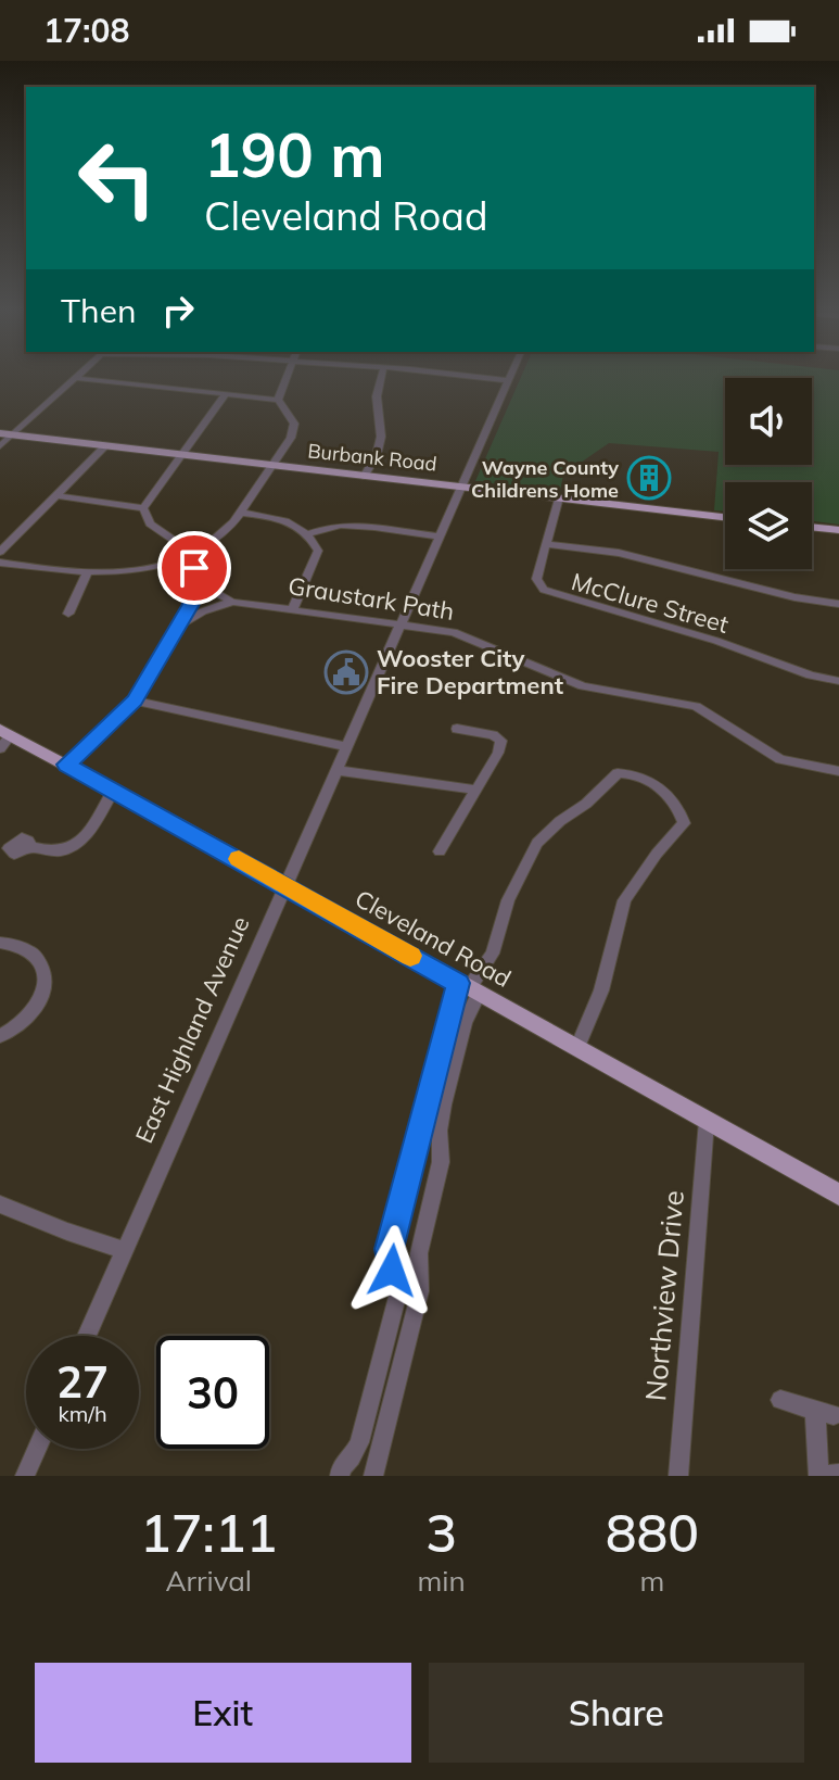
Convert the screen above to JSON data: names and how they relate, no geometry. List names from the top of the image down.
{
  "streets": {
    "main road": ["Burbank Road", "Cleveland Road"],
    "street": [
      "Graustark Path",
      "McClure Street",
      "East Highland Avenue",
      "Northview Drive"
    ]
  },
  "crossings": [
    ["Burbank Road", "McClure Street"],
    ["Burbank Road", "East Highland Avenue"],
    ["Graustark Path", "East Highland Avenue"],
    ["Cleveland Road", "East Highland Avenue"],
    ["Cleveland Road", "Northview Drive"]
  ],
  "places": {
    "building": ["Wayne County Childrens Home"],
    "public building": ["Wooster City Fire Department"]
  },
  "page": {
    "status": "17:08",
    "turn": ["190 m", "Cleveland Road"],
    "then": "Then",
    "speed": "27 km/h",
    "limit": "30",
    "eta": [
      "17:11",
      "Arrival",
      "3",
      "min",
      "880",
      "m"
    ],
    "buttons": ["Exit", "Share"]
  }
}
